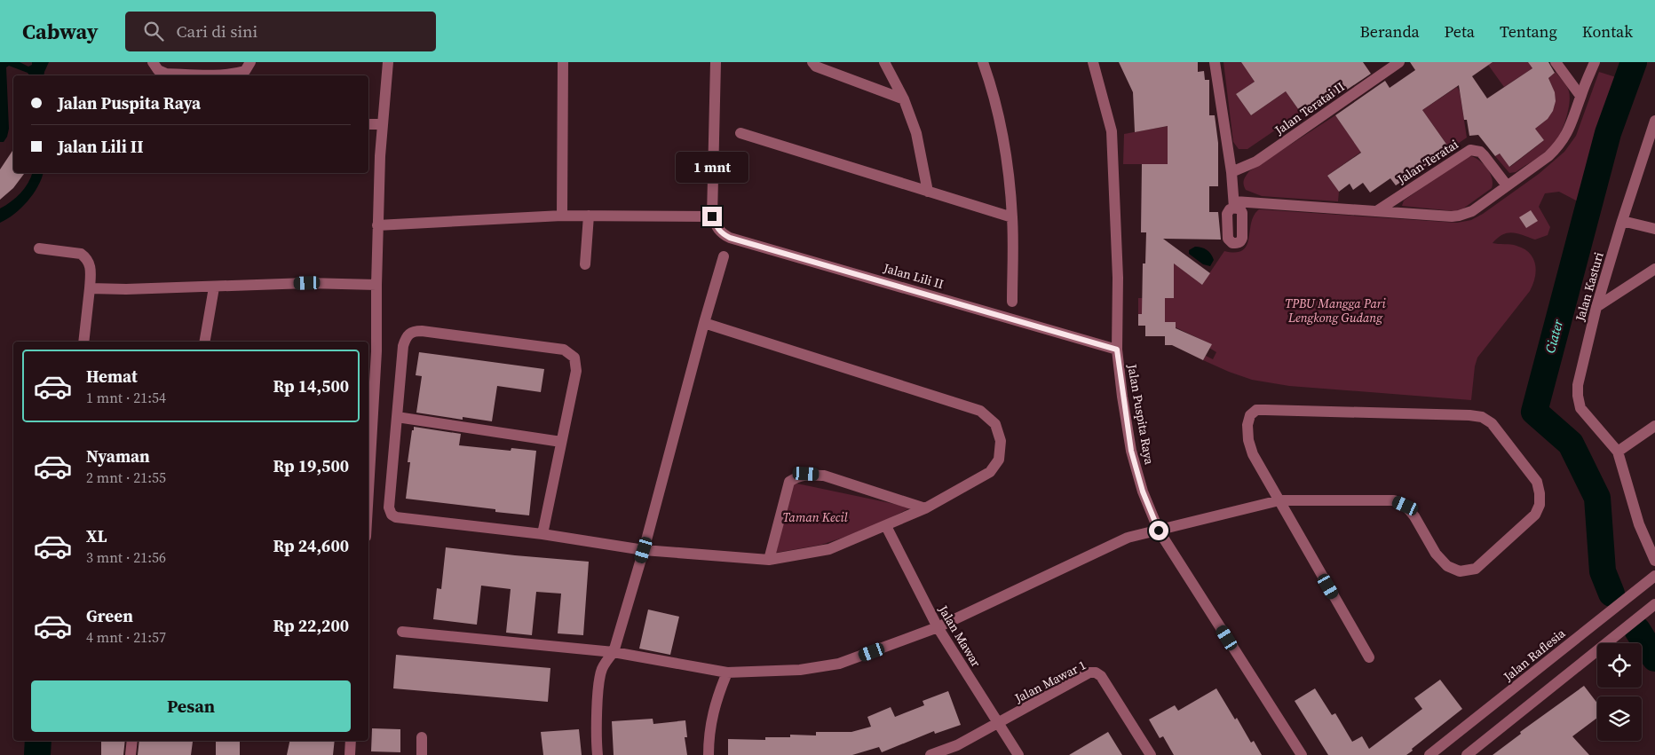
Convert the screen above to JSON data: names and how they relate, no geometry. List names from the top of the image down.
{
  "streets": {
    "street": [
      "Jalan Teratai II",
      "Jalan Teratai",
      "Jalan Lili II",
      "Jalan Kasturi",
      "Jalan Puspita Raya",
      "Jalan Mawar",
      "Jalan Raflesia",
      "Jalan Mawar 1"
    ]
  },
  "crossings": [
    ["Jalan Lili II", "Jalan Puspita Raya"],
    ["Jalan Mawar", "Jalan Mawar 1"]
  ],
  "water": ["Ciater"],
  "parks": ["TPBU Mangga Pari Lengkong Gudang", "Taman Kecil"],
  "page": {
    "header": "Cabway",
    "search": "Cari di sini",
    "nav": [
      "Beranda",
      "Peta",
      "Tentang",
      "Kontak"
    ],
    "banner": ["Jalan Puspita Raya", "Jalan Lili II"],
    "bubble": "1 mnt",
    "list": [
      {
        "name": "Hemat",
        "note": "1 mnt · 21:54",
        "value": "Rp 14,500"
      },
      {
        "name": "Nyaman",
        "note": "2 mnt · 21:55",
        "value": "Rp 19,500"
      },
      {
        "name": "XL",
        "note": "3 mnt · 21:56",
        "value": "Rp 24,600"
      },
      {
        "name": "Green",
        "note": "4 mnt · 21:57",
        "value": "Rp 22,200"
      }
    ],
    "buttons": "Pesan"
  }
}
